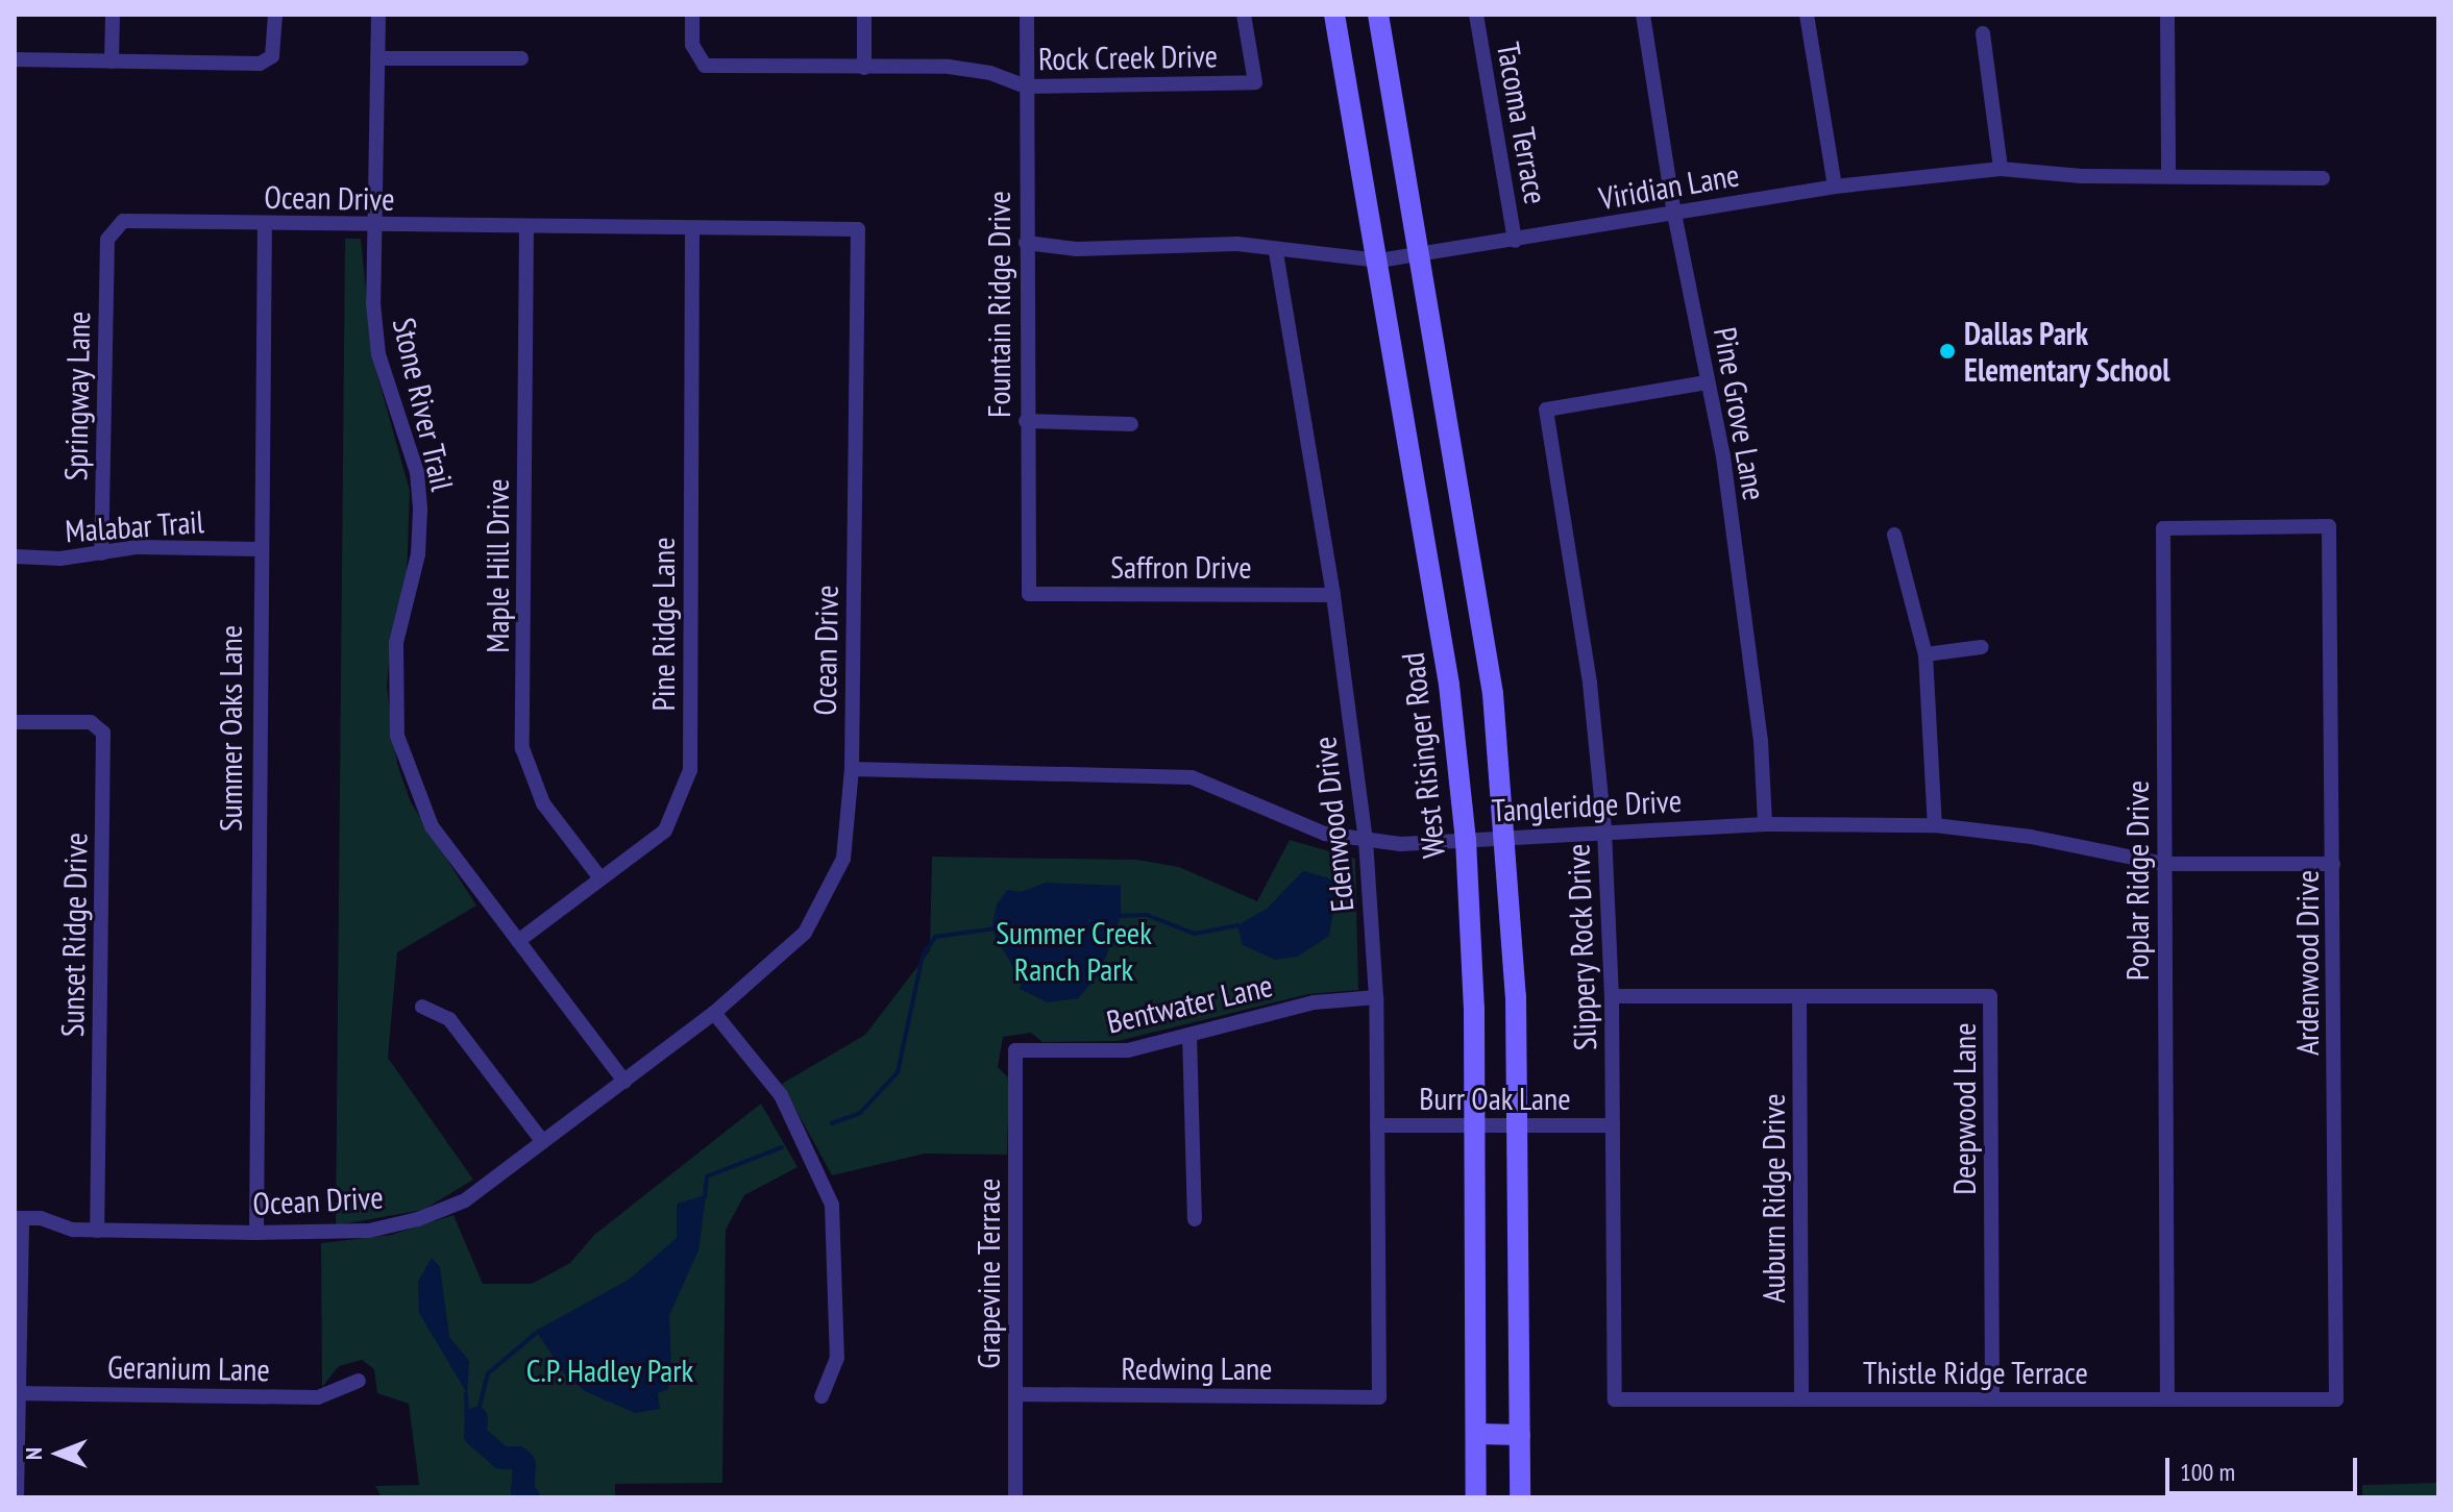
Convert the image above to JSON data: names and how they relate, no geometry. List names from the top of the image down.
{
  "streets": {
    "main road": ["West Risinger Road"],
    "street": [
      "Rock Creek Drive",
      "Tacoma Terrace",
      "Viridian Lane",
      "Ocean Drive",
      "Fountain Ridge Drive",
      "Springway Lane",
      "Stone River Trail",
      "Pine Grove Lane",
      "Malabar Trail",
      "Maple Hill Drive",
      "Saffron Drive",
      "Pine Ridge Lane",
      "Summer Oaks Lane",
      "Tangleridge Drive",
      "Edenwood Drive",
      "Poplar Ridge Drive",
      "Sunset Ridge Drive",
      "Slippery Rock Drive",
      "Ardenwood Drive",
      "Bentwater Lane",
      "Burr Oak Lane",
      "Deepwood Lane",
      "Auburn Ridge Drive",
      "Grapevine Terrace",
      "Geranium Lane",
      "Redwing Lane",
      "Thistle Ridge Terrace"
    ]
  },
  "crossings": [
    ["Rock Creek Drive", "Fountain Ridge Drive"],
    ["Tacoma Terrace", "Viridian Lane"],
    ["Viridian Lane", "Fountain Ridge Drive"],
    ["Viridian Lane", "Pine Grove Lane"],
    ["Viridian Lane", "West Risinger Road"],
    ["Viridian Lane", "Edenwood Drive"],
    ["Ocean Drive", "Springway Lane"],
    ["Ocean Drive", "Stone River Trail"],
    ["Ocean Drive", "Maple Hill Drive"],
    ["Ocean Drive", "Pine Ridge Lane"],
    ["Ocean Drive", "Summer Oaks Lane"],
    ["Ocean Drive", "Tangleridge Drive"],
    ["Ocean Drive", "Sunset Ridge Drive"],
    ["Fountain Ridge Drive", "Saffron Drive"],
    ["Springway Lane", "Malabar Trail"],
    ["Stone River Trail", "Pine Ridge Lane"],
    ["Pine Grove Lane", "Tangleridge Drive"],
    ["Pine Grove Lane", "Slippery Rock Drive"],
    ["Malabar Trail", "Summer Oaks Lane"],
    ["Maple Hill Drive", "Pine Ridge Lane"],
    ["Saffron Drive", "Edenwood Drive"],
    ["West Risinger Road", "Tangleridge Drive"],
    ["West Risinger Road", "Burr Oak Lane"],
    ["Tangleridge Drive", "Edenwood Drive"],
    ["Tangleridge Drive", "Poplar Ridge Drive"],
    ["Tangleridge Drive", "Slippery Rock Drive"],
    ["Tangleridge Drive", "Ardenwood Drive"],
    ["Edenwood Drive", "Bentwater Lane"],
    ["Edenwood Drive", "Burr Oak Lane"],
    ["Edenwood Drive", "Redwing Lane"],
    ["Poplar Ridge Drive", "Ardenwood Drive"],
    ["Poplar Ridge Drive", "Thistle Ridge Terrace"],
    ["Slippery Rock Drive", "Burr Oak Lane"],
    ["Slippery Rock Drive", "Deepwood Lane"],
    ["Slippery Rock Drive", "Thistle Ridge Terrace"],
    ["Ardenwood Drive", "Thistle Ridge Terrace"],
    ["Bentwater Lane", "Grapevine Terrace"],
    ["Deepwood Lane", "Auburn Ridge Drive"],
    ["Deepwood Lane", "Thistle Ridge Terrace"],
    ["Auburn Ridge Drive", "Thistle Ridge Terrace"],
    ["Grapevine Terrace", "Redwing Lane"]
  ],
  "parks": ["Summer Creek Ranch Park", "C.P. Hadley Park"],
  "places": ["Dallas Park Elementary School"],
  "scale_bar": "100 m",
  "north": "left"
}
